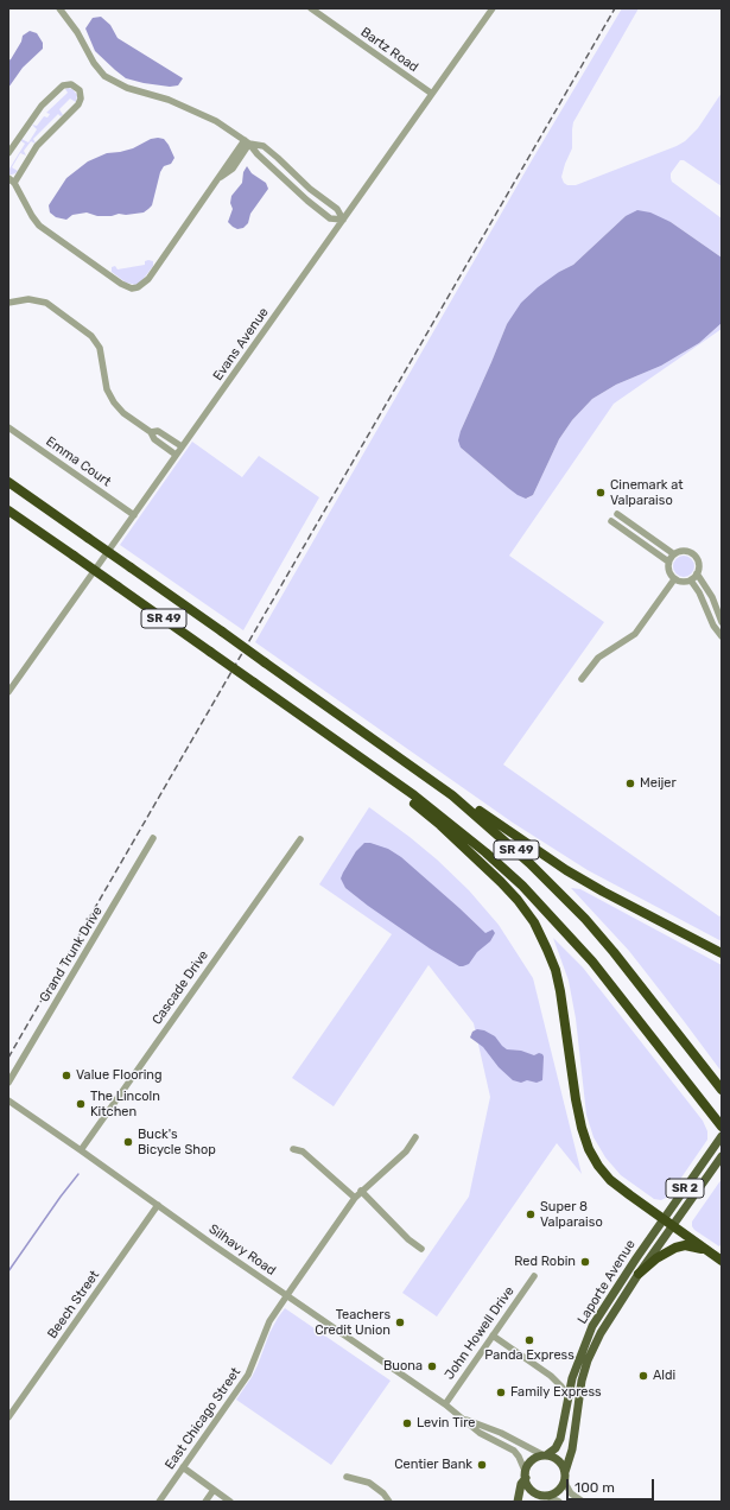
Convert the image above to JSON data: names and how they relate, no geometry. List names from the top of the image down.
{
  "streets": {
    "highway": ["SR 49"],
    "main road": ["SR 2", "Laporte Avenue"],
    "street": [
      "Bartz Road",
      "Evans Avenue",
      "Emma Court",
      "Grand Trunk Drive",
      "Cascade Drive",
      "Silhavy Road",
      "Beech Street",
      "John Howell Drive",
      "East Chicago Street"
    ]
  },
  "crossings": [
    ["Bartz Road", "Evans Avenue"],
    ["Evans Avenue", "Emma Court"],
    ["Cascade Drive", "Silhavy Road"],
    ["Silhavy Road", "Laporte Avenue"],
    ["Silhavy Road", "Beech Street"],
    ["Silhavy Road", "John Howell Drive"],
    ["Silhavy Road", "East Chicago Street"]
  ],
  "places": [
    "Cinemark at Valparaiso",
    "Meijer",
    "Value Flooring",
    "The Lincoln Kitchen",
    "Buck's Bicycle Shop",
    "Super 8 Valparaiso",
    "Red Robin",
    "Teachers Credit Union",
    "Panda Express",
    "Buona",
    "Aldi",
    "Family Express",
    "Levin Tire",
    "Centier Bank"
  ],
  "scale_bar": "100 m"
}
